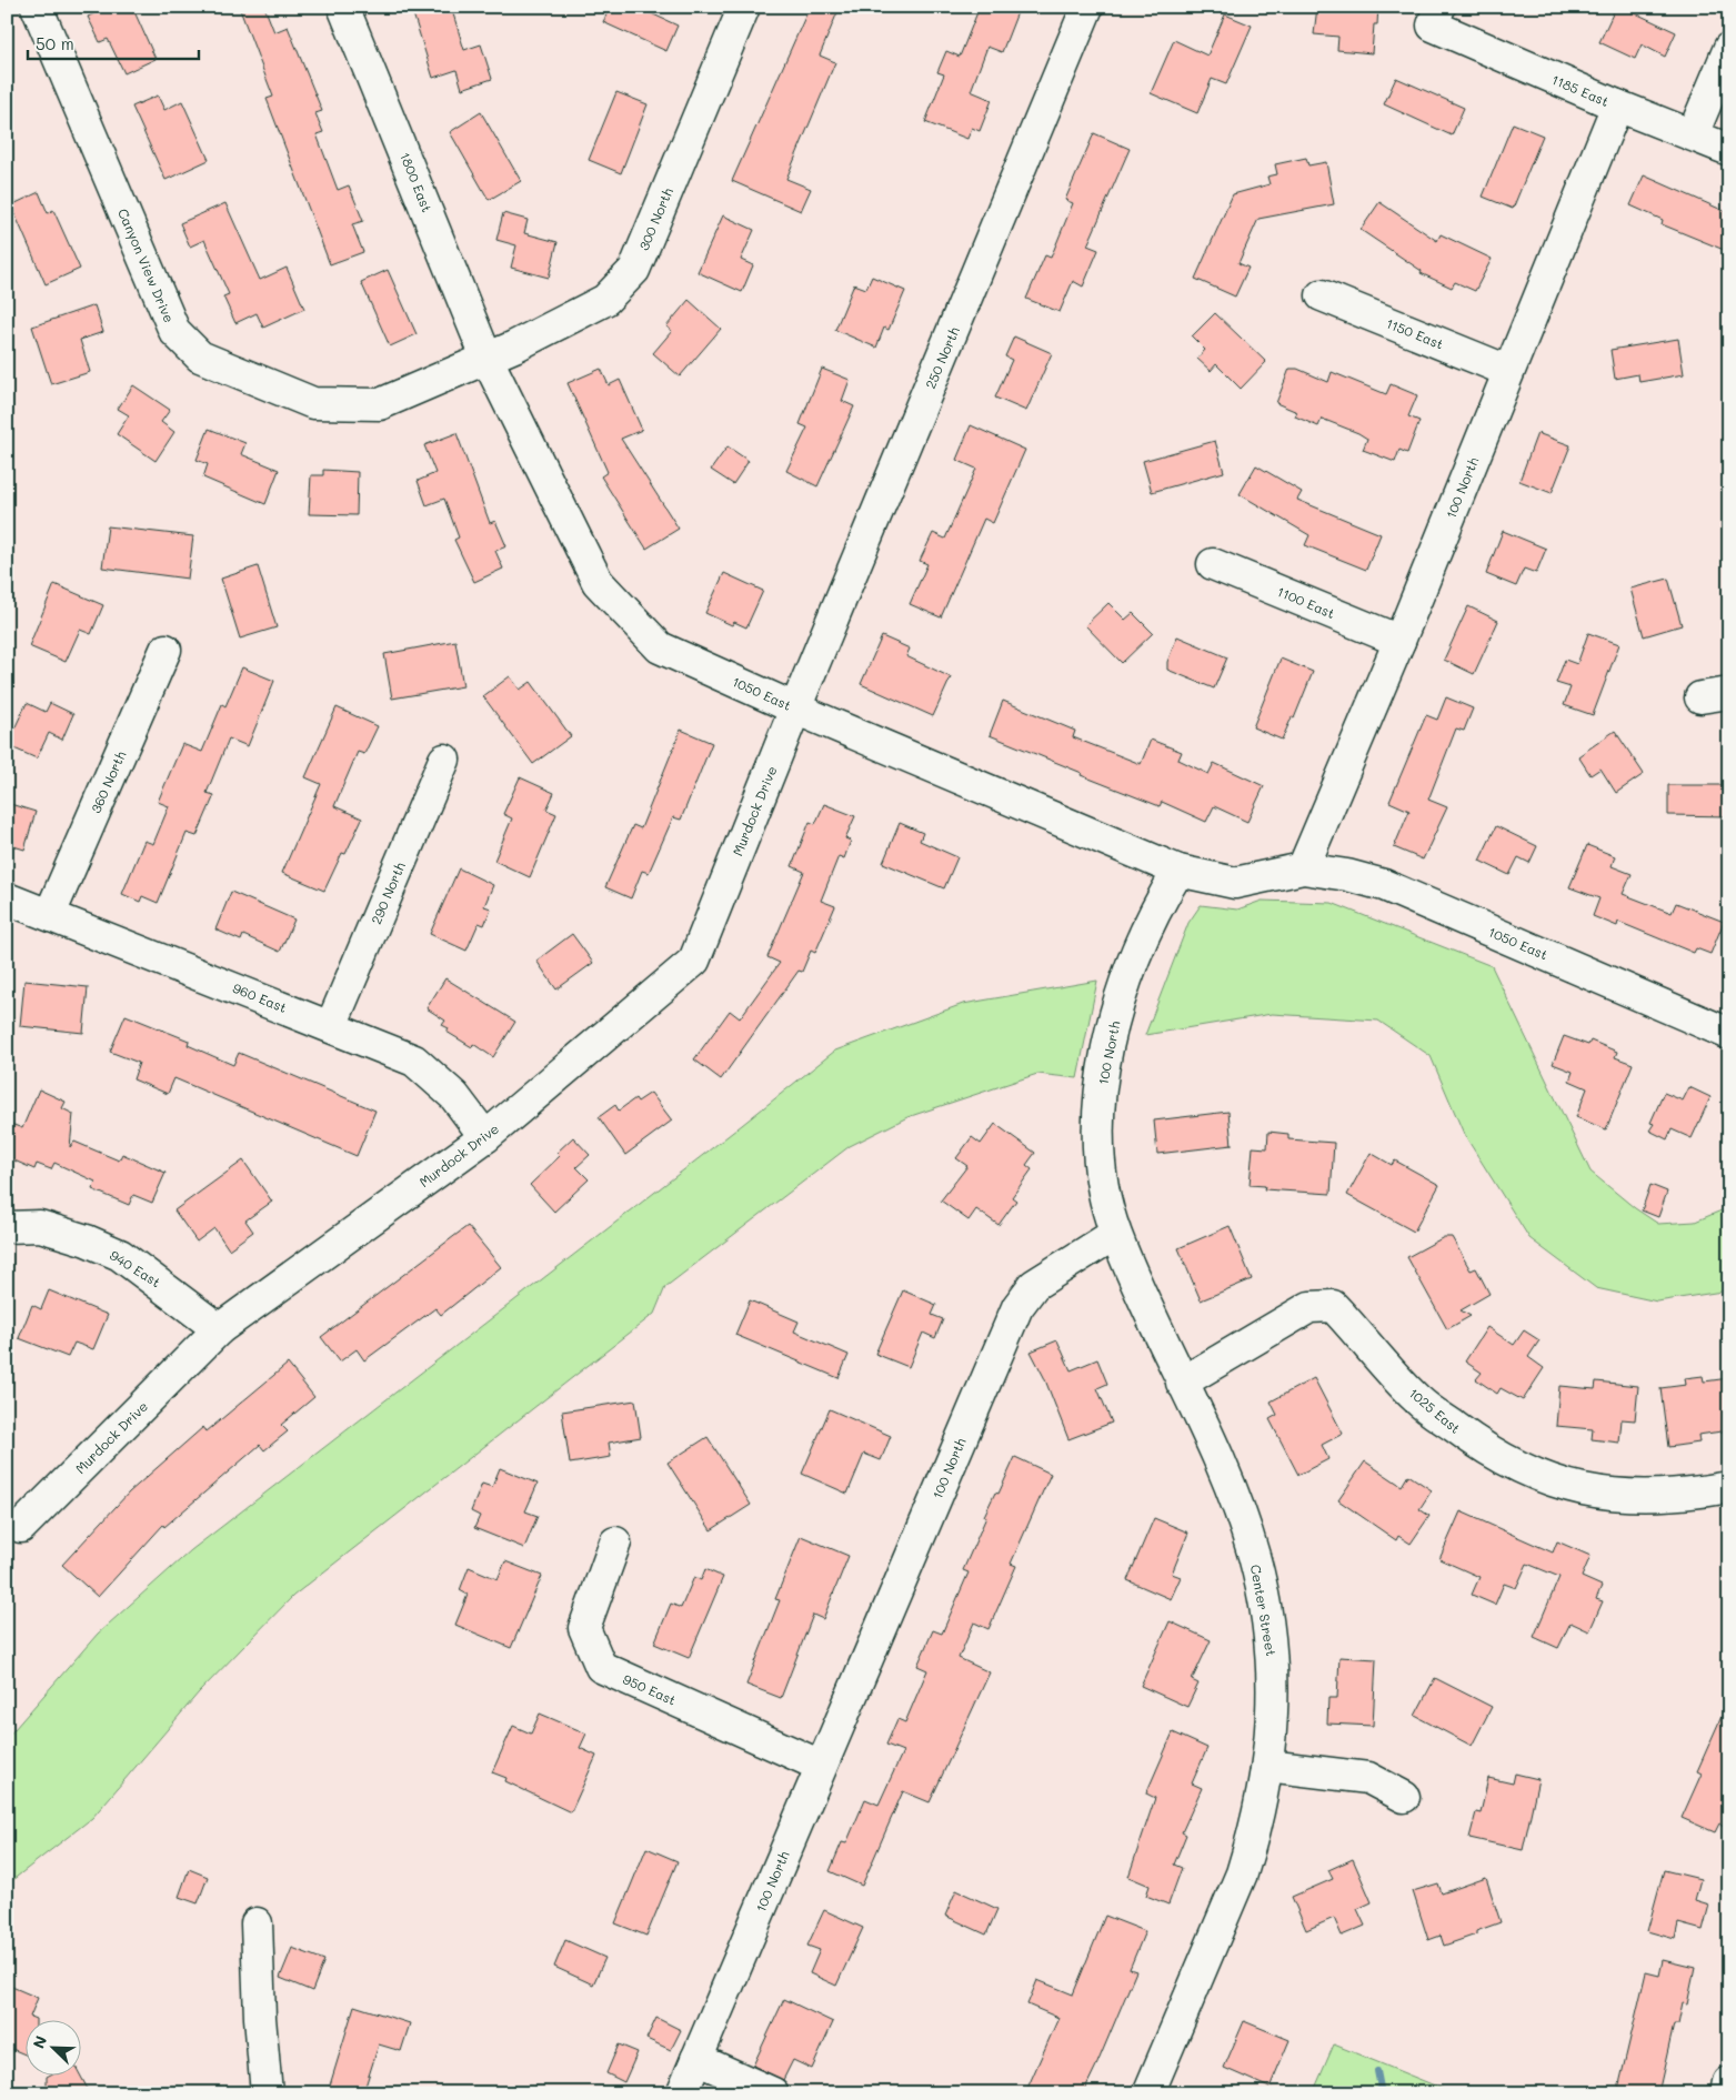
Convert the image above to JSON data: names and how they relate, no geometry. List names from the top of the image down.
{
  "streets": {
    "street": [
      "1185 East",
      "1800 East",
      "300 North",
      "Canyon View Drive",
      "1150 East",
      "250 North",
      "100 North",
      "1100 East",
      "1050 East",
      "360 North",
      "Murdock Drive",
      "290 North",
      "960 East",
      "940 East",
      "1025 East",
      "Center Street",
      "950 East"
    ]
  },
  "crossings": [
    ["1185 East", "100 North"],
    ["1800 East", "300 North"],
    ["1800 East", "Canyon View Drive"],
    ["1800 East", "1050 East"],
    ["300 North", "Canyon View Drive"],
    ["300 North", "1050 East"],
    ["Canyon View Drive", "1050 East"],
    ["1150 East", "100 North"],
    ["250 North", "1050 East"],
    ["250 North", "Murdock Drive"],
    ["100 North", "1100 East"],
    ["100 North", "1050 East"],
    ["100 North", "Center Street"],
    ["100 North", "950 East"],
    ["1050 East", "Murdock Drive"],
    ["360 North", "960 East"],
    ["Murdock Drive", "960 East"],
    ["Murdock Drive", "940 East"],
    ["290 North", "960 East"],
    ["1025 East", "Center Street"]
  ],
  "scale_bar": "50 m",
  "north": "top left"
}
